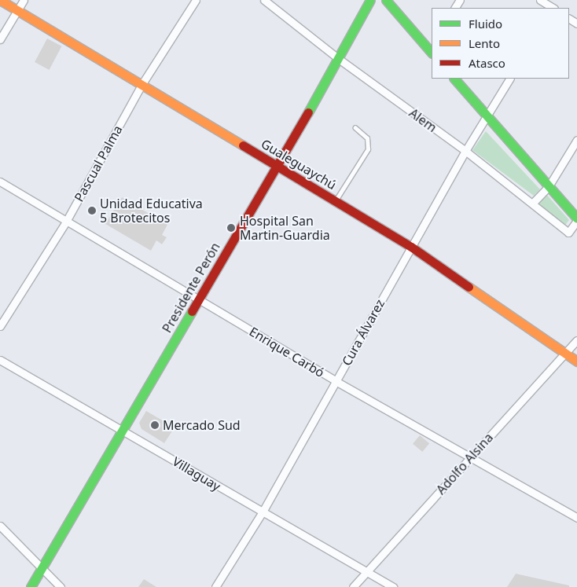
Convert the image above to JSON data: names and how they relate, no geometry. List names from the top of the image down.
{
  "streets": {
    "street": [
      "Alem",
      "Pascual Palma",
      "Gualeguaychú",
      "Presidente Perón",
      "Cura Álvarez",
      "Enrique Carbó",
      "Adolfo Alsina",
      "Villaguay"
    ]
  },
  "crossings": [
    ["Alem", "Presidente Perón"],
    ["Alem", "Cura Álvarez"],
    ["Pascual Palma", "Gualeguaychú"],
    ["Pascual Palma", "Enrique Carbó"],
    ["Gualeguaychú", "Presidente Perón"],
    ["Gualeguaychú", "Cura Álvarez"],
    ["Gualeguaychú", "Adolfo Alsina"],
    ["Presidente Perón", "Enrique Carbó"],
    ["Presidente Perón", "Villaguay"],
    ["Cura Álvarez", "Enrique Carbó"],
    ["Cura Álvarez", "Villaguay"],
    ["Enrique Carbó", "Adolfo Alsina"],
    ["Adolfo Alsina", "Villaguay"]
  ],
  "places": ["Unidad Educativa 5 Brotecitos", "Hospital San Martin-Guardia", "Mercado Sud"],
  "legend": ["Fluido", "Lento", "Atasco"]
}
